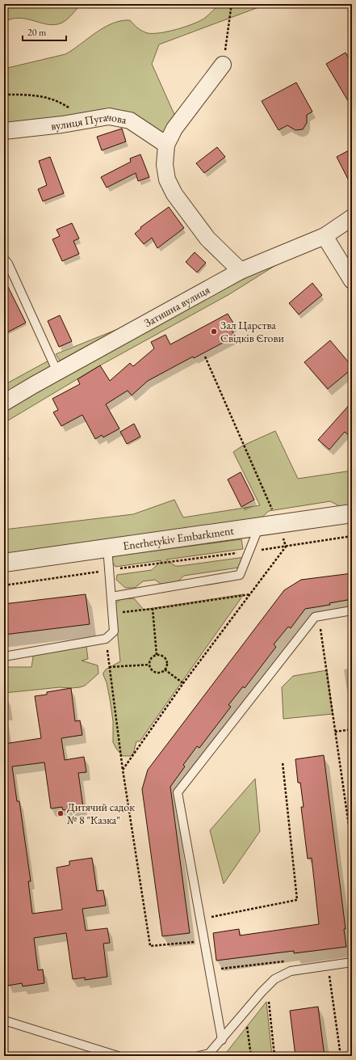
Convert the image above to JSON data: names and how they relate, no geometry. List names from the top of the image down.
{
  "streets": {
    "street": ["вулиця Пугачова", "Затишна вулиця", "Enerhetykiv Embarkment"]
  },
  "places": ["Зал Царства Свідків Єгови", "Дитячий садок № 8 \"Казка\""],
  "scale_bar": "20 m"
}
